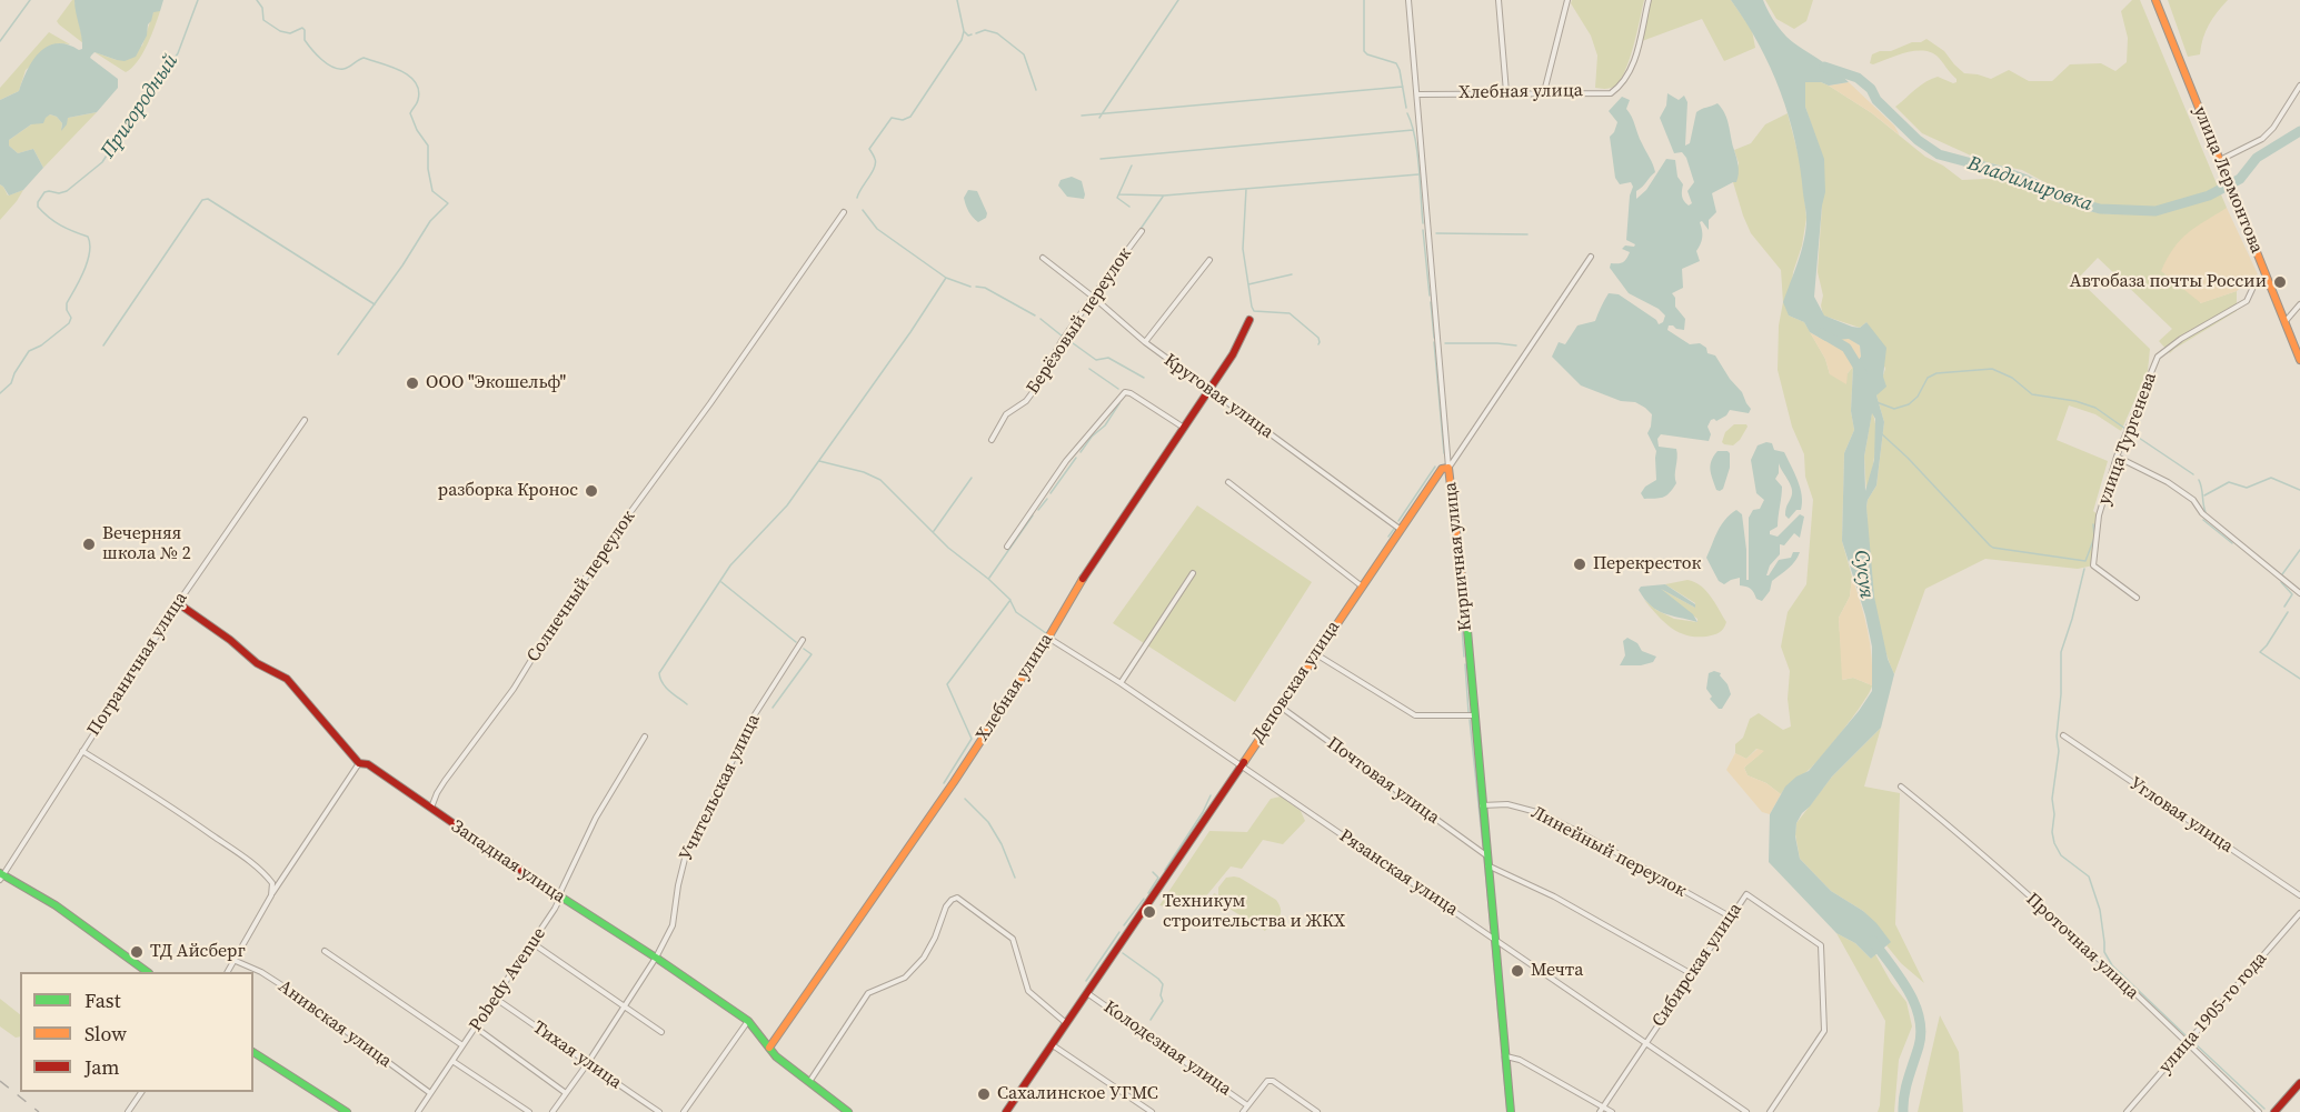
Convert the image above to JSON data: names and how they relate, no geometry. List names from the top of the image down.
{
  "streets": {
    "main road": [
      "Хлебная улица",
      "улица Лермонтова",
      "Кирпичная улица",
      "Деповская улица",
      "Западная улица"
    ],
    "street": [
      "Берёзовый переулок",
      "Круговая улица",
      "улица Тургенева",
      "Солнечный переулок",
      "Пограничная улица",
      "Почтовая улица",
      "Учительская улица",
      "Угловая улица",
      "Линейный переулок",
      "Рязанская улица",
      "Проточная улица",
      "Сибирская улица",
      "Pobedy Avenue",
      "улица 1905-го года",
      "Анивская улица",
      "Колодезная улица",
      "Тихая улица"
    ]
  },
  "crossings": [
    ["Хлебная улица", "Круговая улица"],
    ["Хлебная улица", "Кирпичная улица"],
    ["Хлебная улица", "Западная улица"],
    ["Хлебная улица", "Рязанская улица"],
    ["улица Лермонтова", "улица Тургенева"],
    ["Берёзовый переулок", "Круговая улица"],
    ["Круговая улица", "Деповская улица"],
    ["Кирпичная улица", "Деповская улица"],
    ["Кирпичная улица", "Почтовая улица"],
    ["Кирпичная улица", "Линейный переулок"],
    ["Кирпичная улица", "Рязанская улица"],
    ["Солнечный переулок", "Западная улица"],
    ["Пограничная улица", "Западная улица"],
    ["Деповская улица", "Почтовая улица"],
    ["Деповская улица", "Рязанская улица"],
    ["Деповская улица", "Колодезная улица"],
    ["Учительская улица", "Западная улица"],
    ["Учительская улица", "Тихая улица"],
    ["Линейный переулок", "Сибирская улица"],
    ["Западная улица", "Pobedy Avenue"],
    ["Рязанская улица", "Сибирская улица"],
    ["Проточная улица", "улица 1905-го года"],
    ["Pobedy Avenue", "Анивская улица"],
    ["Pobedy Avenue", "Тихая улица"]
  ],
  "water": ["Пригородный", "Владимировка", "Сусуя"],
  "places": [
    "Автобаза почты России",
    "ООО \"Экошельф\"",
    "разборка Кронос",
    "Вечерняя школа № 2",
    "Перекресток",
    "Техникум строительства и ЖКХ",
    "ТД Айсберг",
    "Мечта",
    "Сахалинское УГМС"
  ],
  "legend": ["Fast", "Slow", "Jam"]
}
